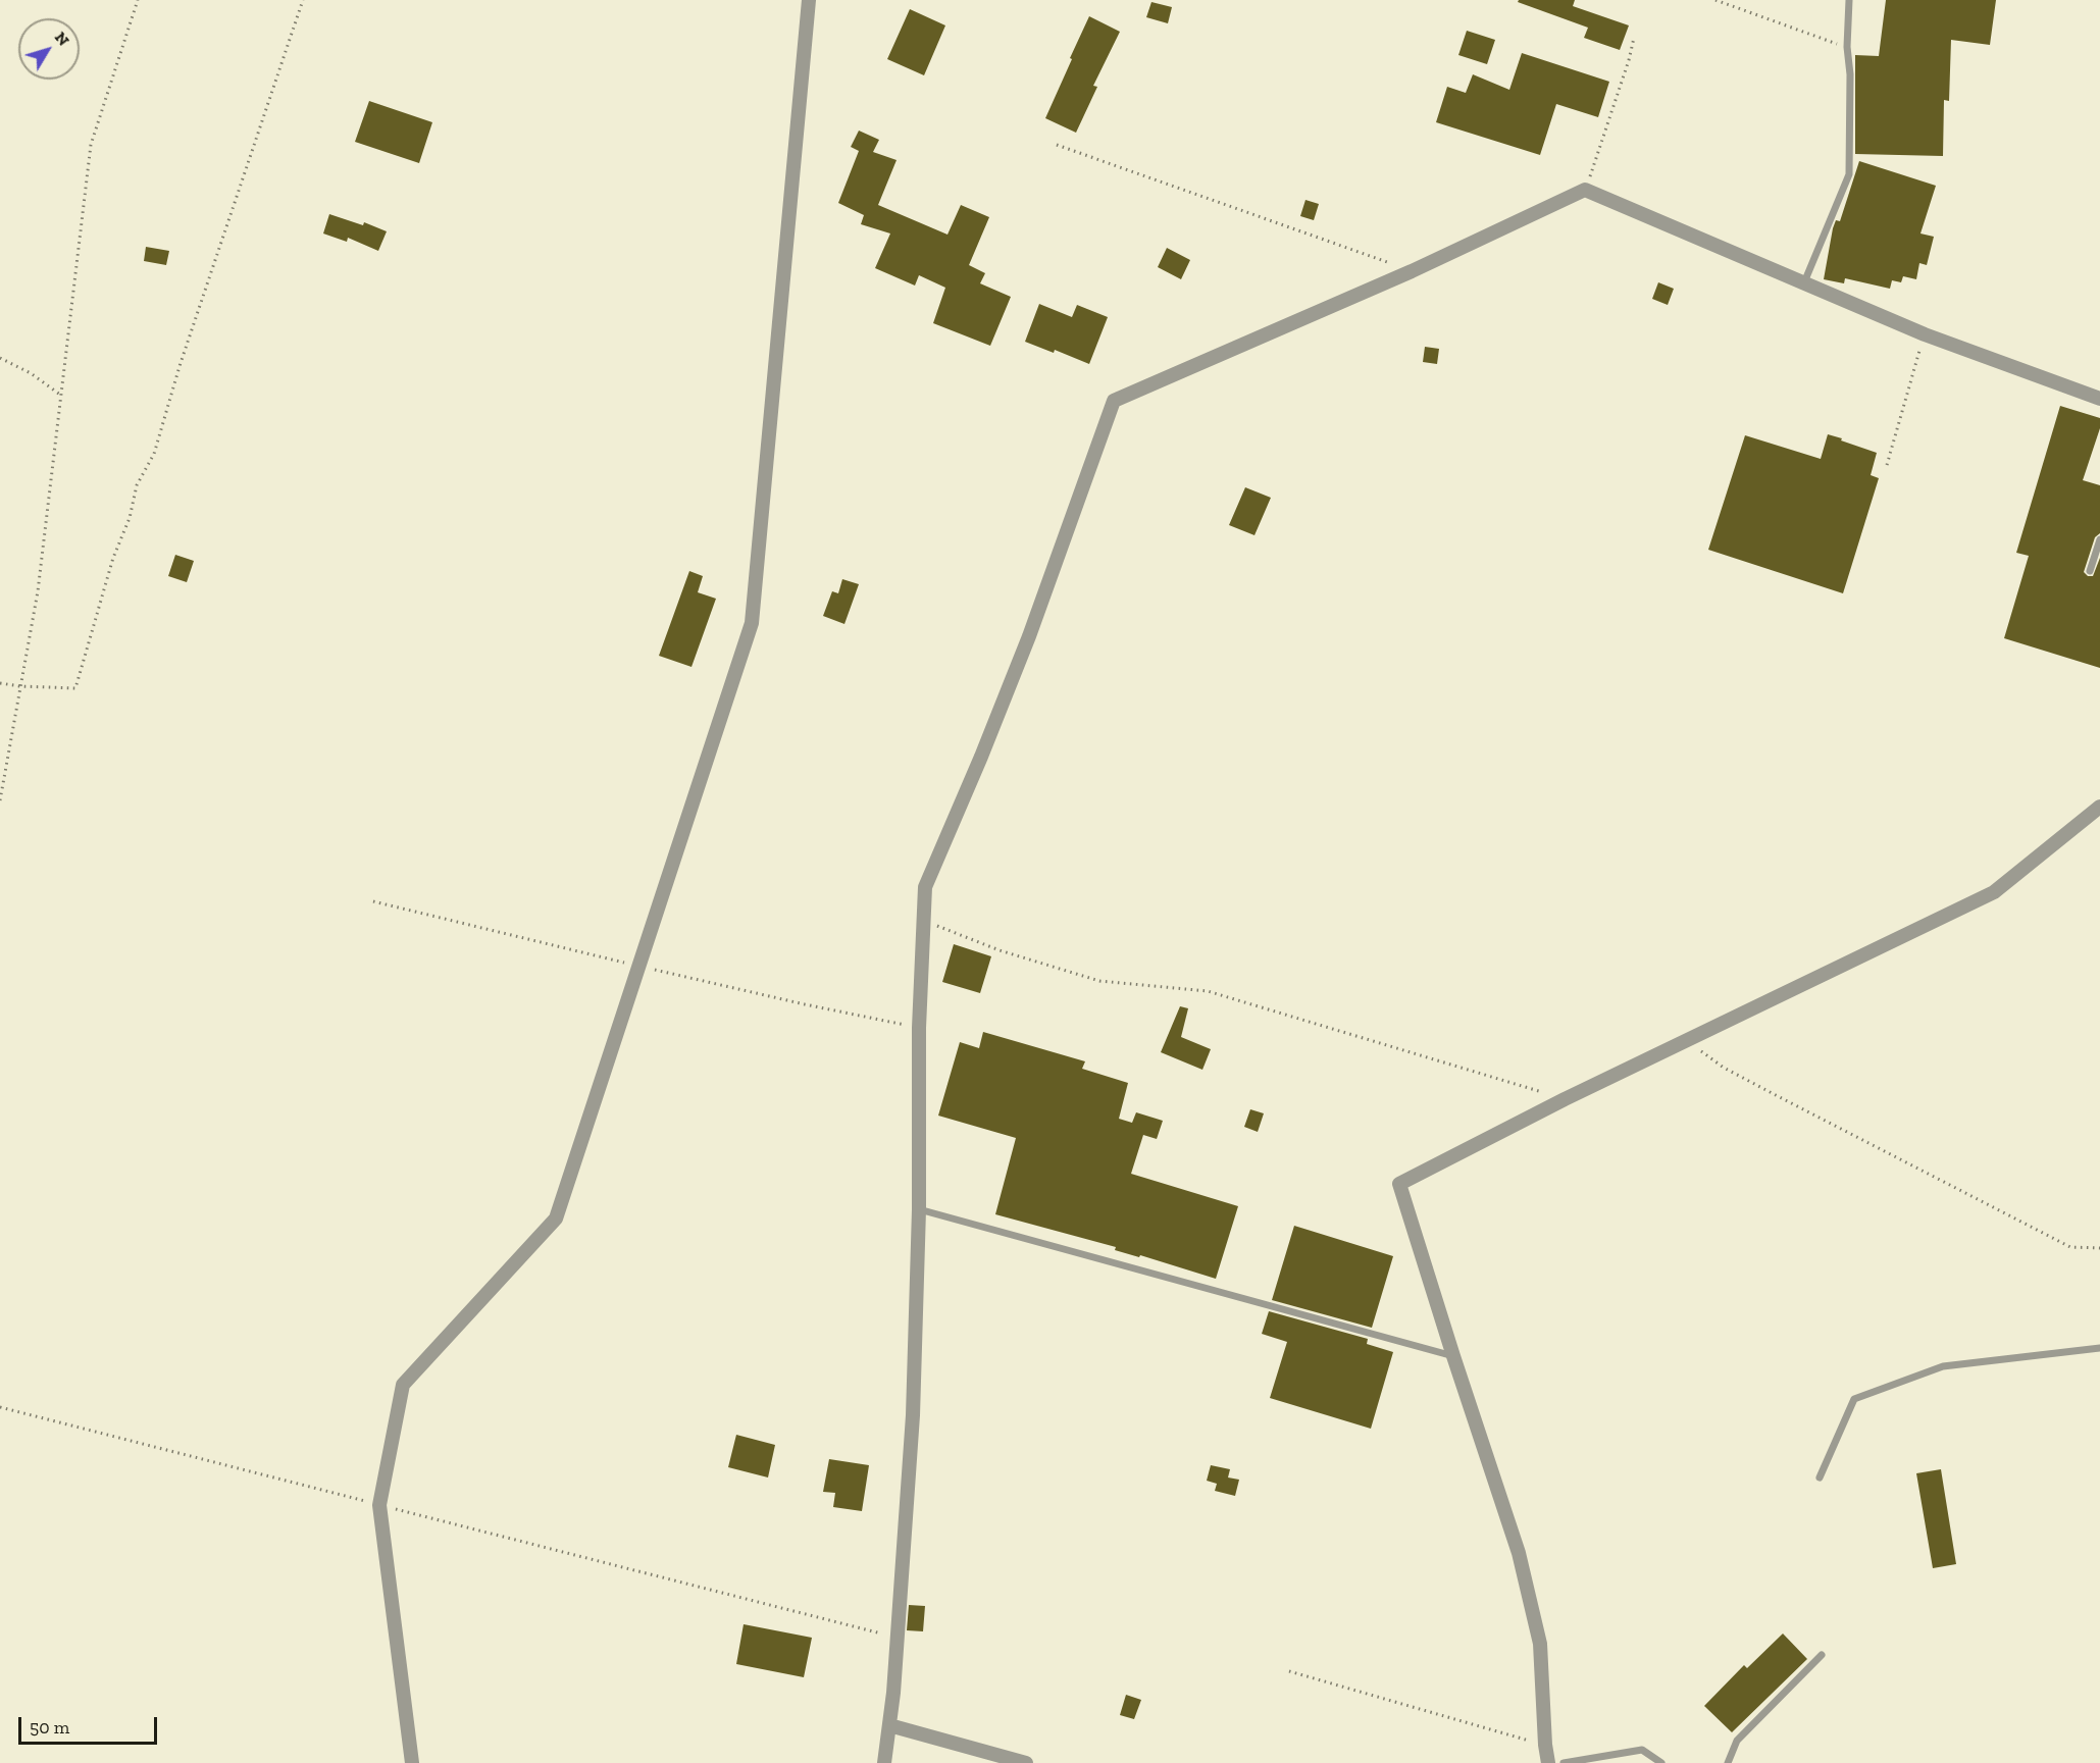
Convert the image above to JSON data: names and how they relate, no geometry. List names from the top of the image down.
{
  "scale_bar": "50 m",
  "north": "top right"
}
